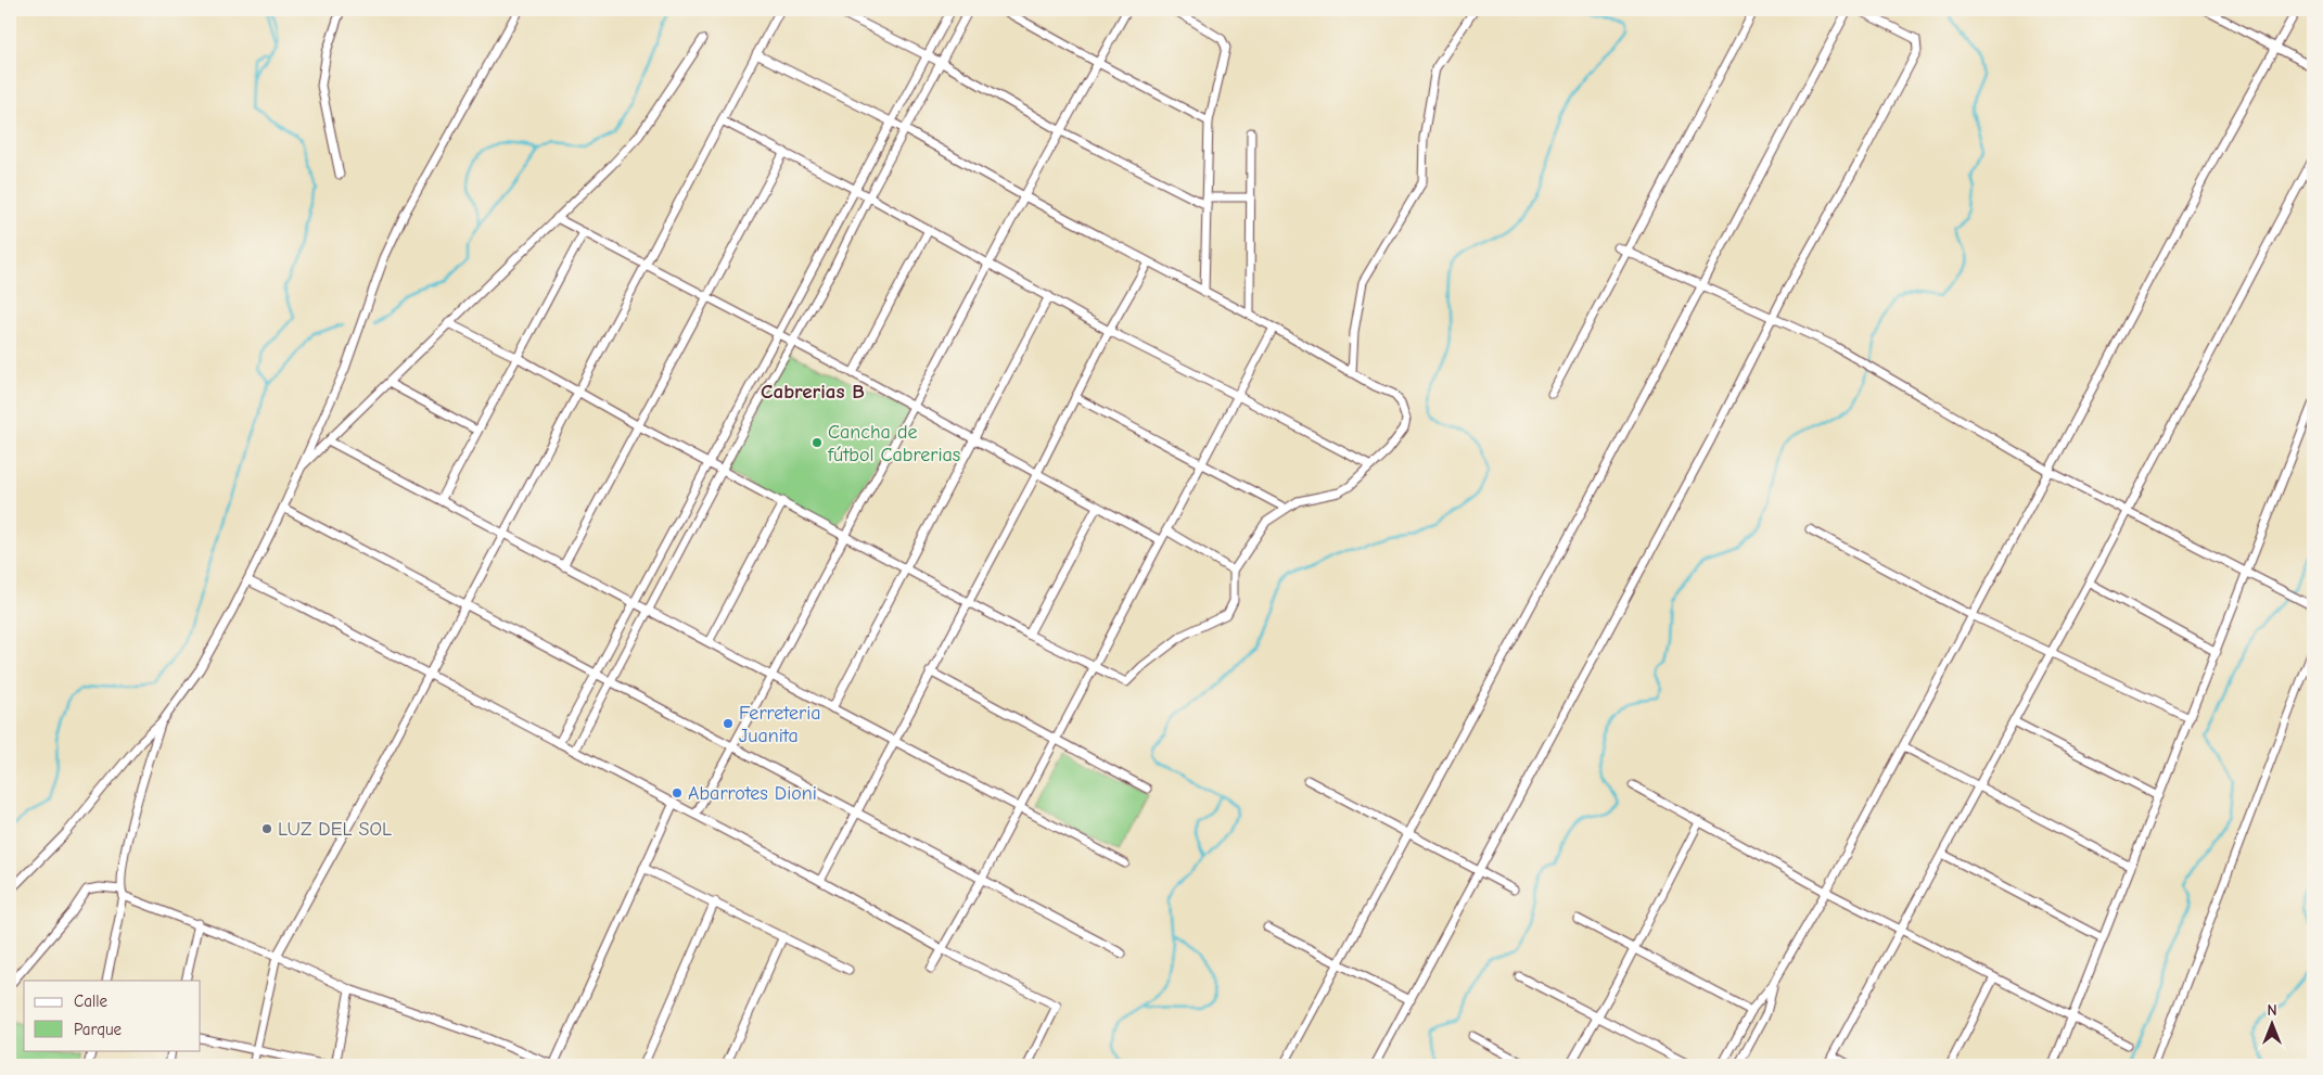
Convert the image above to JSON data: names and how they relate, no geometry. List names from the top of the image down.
{
  "districts": ["Cabrerias B"],
  "places": [
    "Cancha de fútbol Cabrerias",
    "Ferreteria Juanita",
    "Abarrotes Dioni",
    "LUZ DEL SOL"
  ],
  "legend": ["Calle", "Parque"],
  "north": "top"
}
